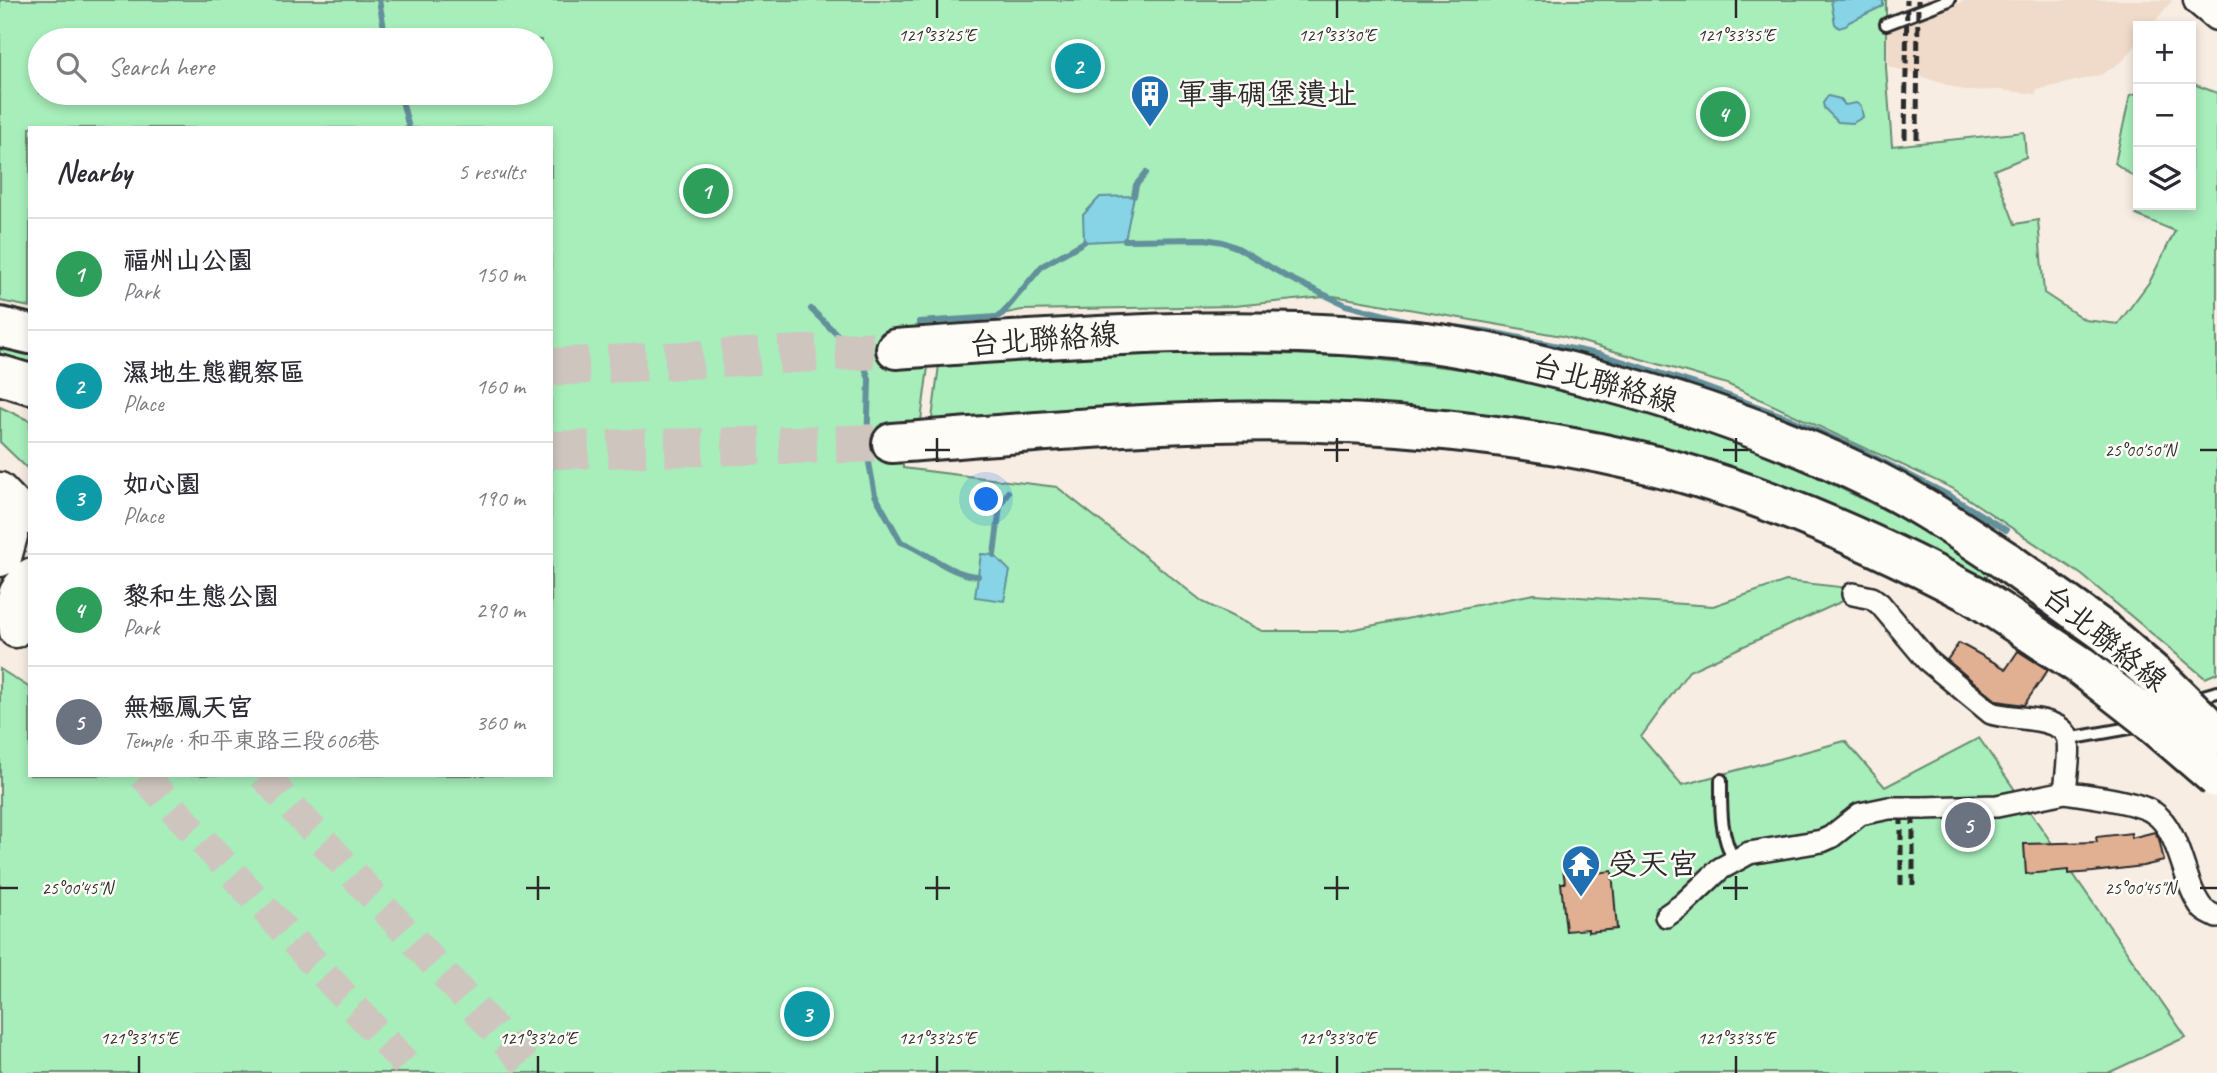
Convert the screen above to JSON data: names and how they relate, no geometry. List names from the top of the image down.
{
  "streets": {
    "highway": ["台北聯絡線"]
  },
  "places": {
    "building": ["軍事碉堡遺址"],
    "temple": ["受天宮"]
  },
  "page": {
    "map_buttons": ["+", "−"],
    "search": "Search here",
    "pins": [
      "2",
      "4",
      "1",
      "5",
      "3"
    ],
    "heading": ["Nearby", "5 results"],
    "list": [
      {
        "mark": "1",
        "name": "福州山公園",
        "note": "Park",
        "value": "150 m"
      },
      {
        "mark": "2",
        "name": "濕地生態觀察區",
        "note": "Place",
        "value": "160 m"
      },
      {
        "mark": "3",
        "name": "如心園",
        "note": "Place",
        "value": "190 m"
      },
      {
        "mark": "4",
        "name": "黎和生態公園",
        "note": "Park",
        "value": "290 m"
      },
      {
        "mark": "5",
        "name": "無極鳳天宮",
        "note": "Temple · 和平東路三段606巷",
        "value": "360 m"
      }
    ]
  },
  "coordinates": [
    "121°33'25\"E",
    "121°33'30\"E",
    "121°33'35\"E",
    "25°00'50\"N",
    "25°00'45\"N",
    "121°33'15\"E",
    "121°33'20\"E"
  ]
}
